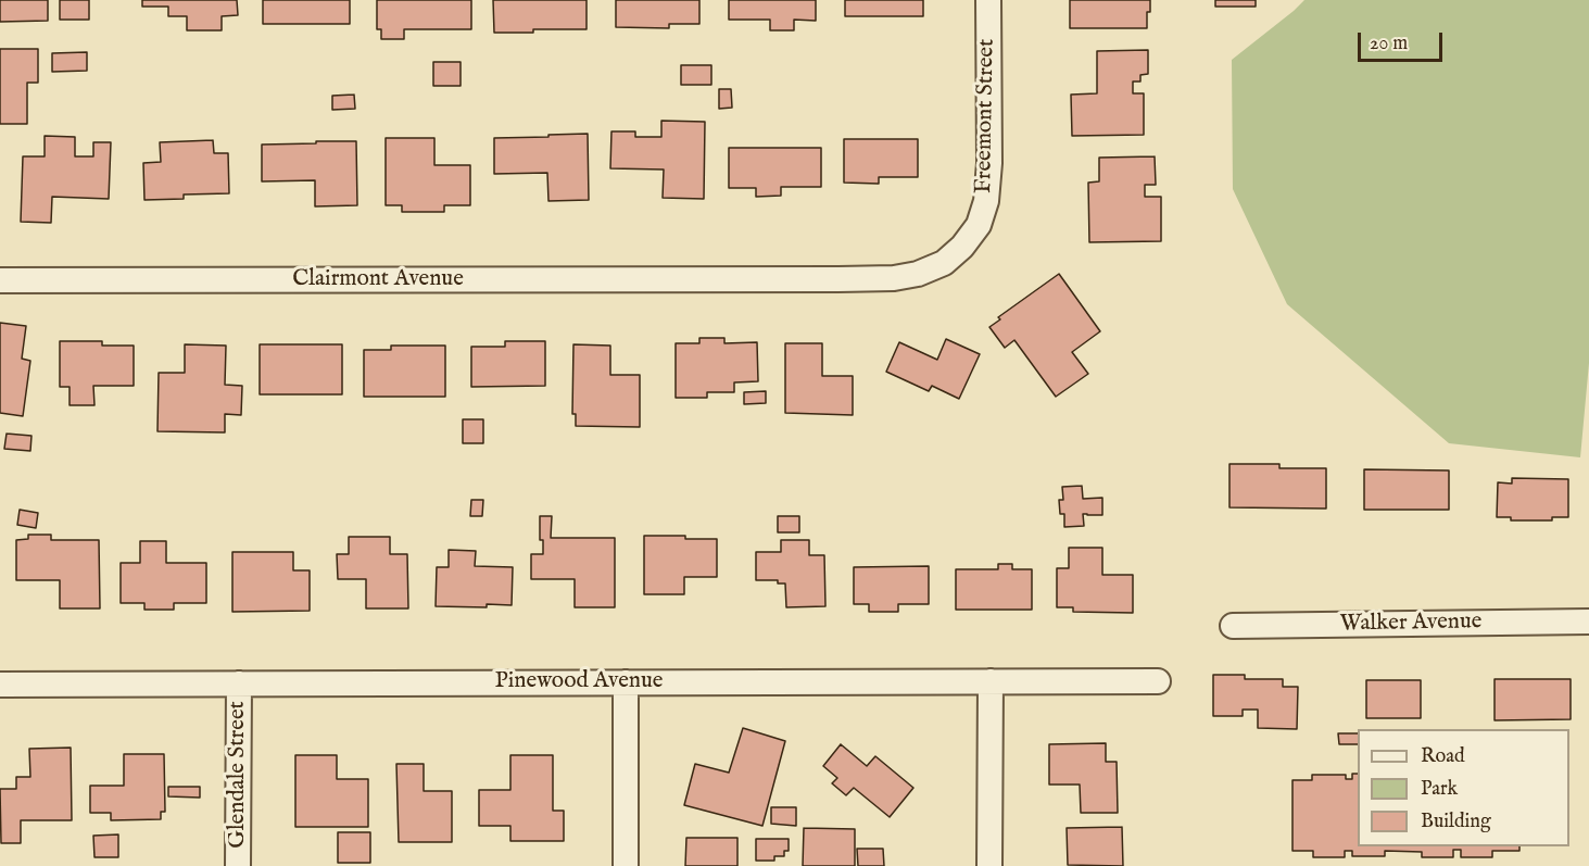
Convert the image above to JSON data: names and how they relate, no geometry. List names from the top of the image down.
{
  "streets": {
    "street": [
      "Freemont Street",
      "Clairmont Avenue",
      "Walker Avenue",
      "Pinewood Avenue",
      "Glendale Street"
    ]
  },
  "crossings": [
    ["Freemont Street", "Clairmont Avenue"],
    ["Pinewood Avenue", "Glendale Street"]
  ],
  "legend": ["Road", "Park", "Building"],
  "scale_bar": "20 m"
}
